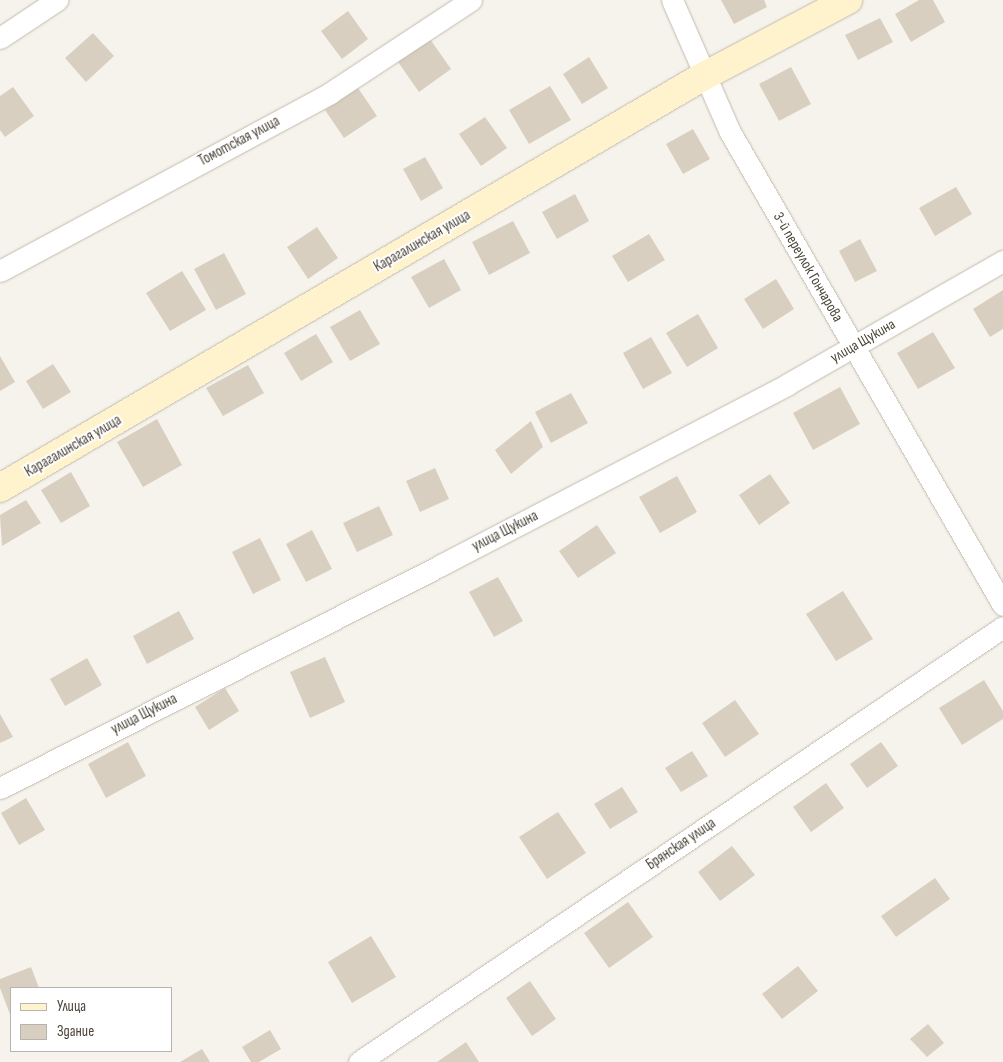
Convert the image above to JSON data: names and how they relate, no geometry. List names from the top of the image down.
{
  "streets": {
    "street": [
      "Томотская улица",
      "Карагалинская улица",
      "3-й переулок Гончарова",
      "улица Щукина",
      "Брянская улица"
    ]
  },
  "crossings": [
    ["Карагалинская улица", "3-й переулок Гончарова"],
    ["3-й переулок Гончарова", "улица Щукина"]
  ],
  "legend": ["Улица", "Здание"]
}
